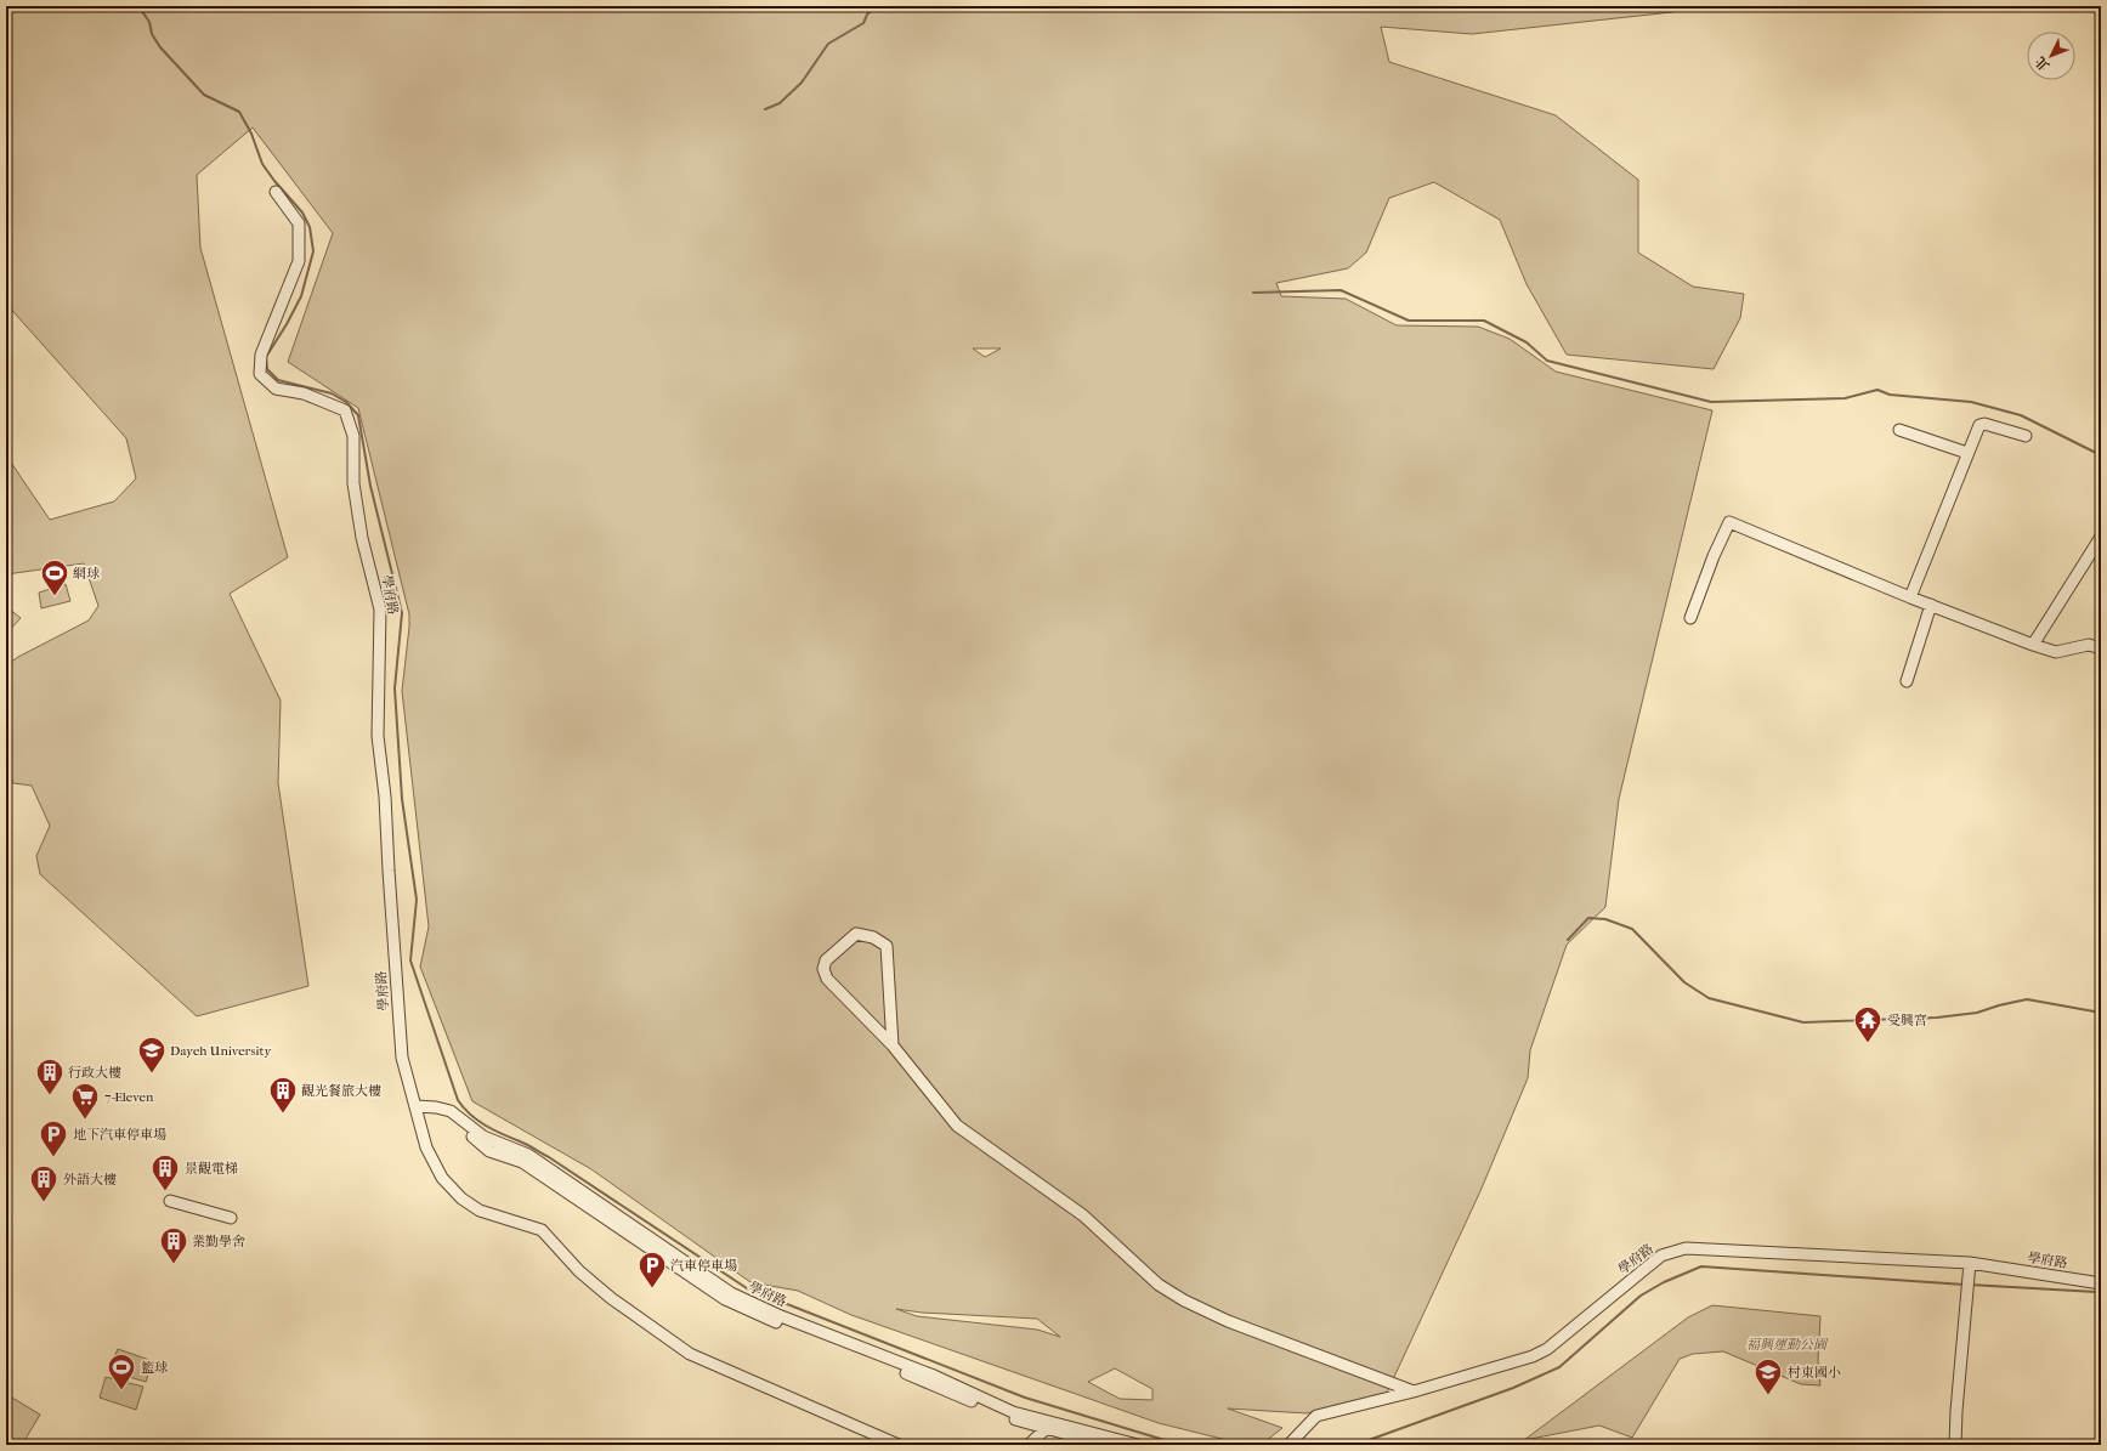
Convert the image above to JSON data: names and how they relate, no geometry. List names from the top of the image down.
{
  "streets": {
    "street": ["學府路"]
  },
  "parks": ["福興運動公園"],
  "places": {
    "sports": ["網球", "籃球"],
    "temple": ["受興宮"],
    "school or university": ["Dayeh University", "村東國小"],
    "building": [
      "行政大樓",
      "觀光餐旅大樓",
      "景觀電梯",
      "外語大樓",
      "業勤學舍"
    ],
    "supermarket": ["7-Eleven"],
    "parking": ["地下汽車停車場", "汽車停車場"]
  },
  "north": "bottom left"
}
